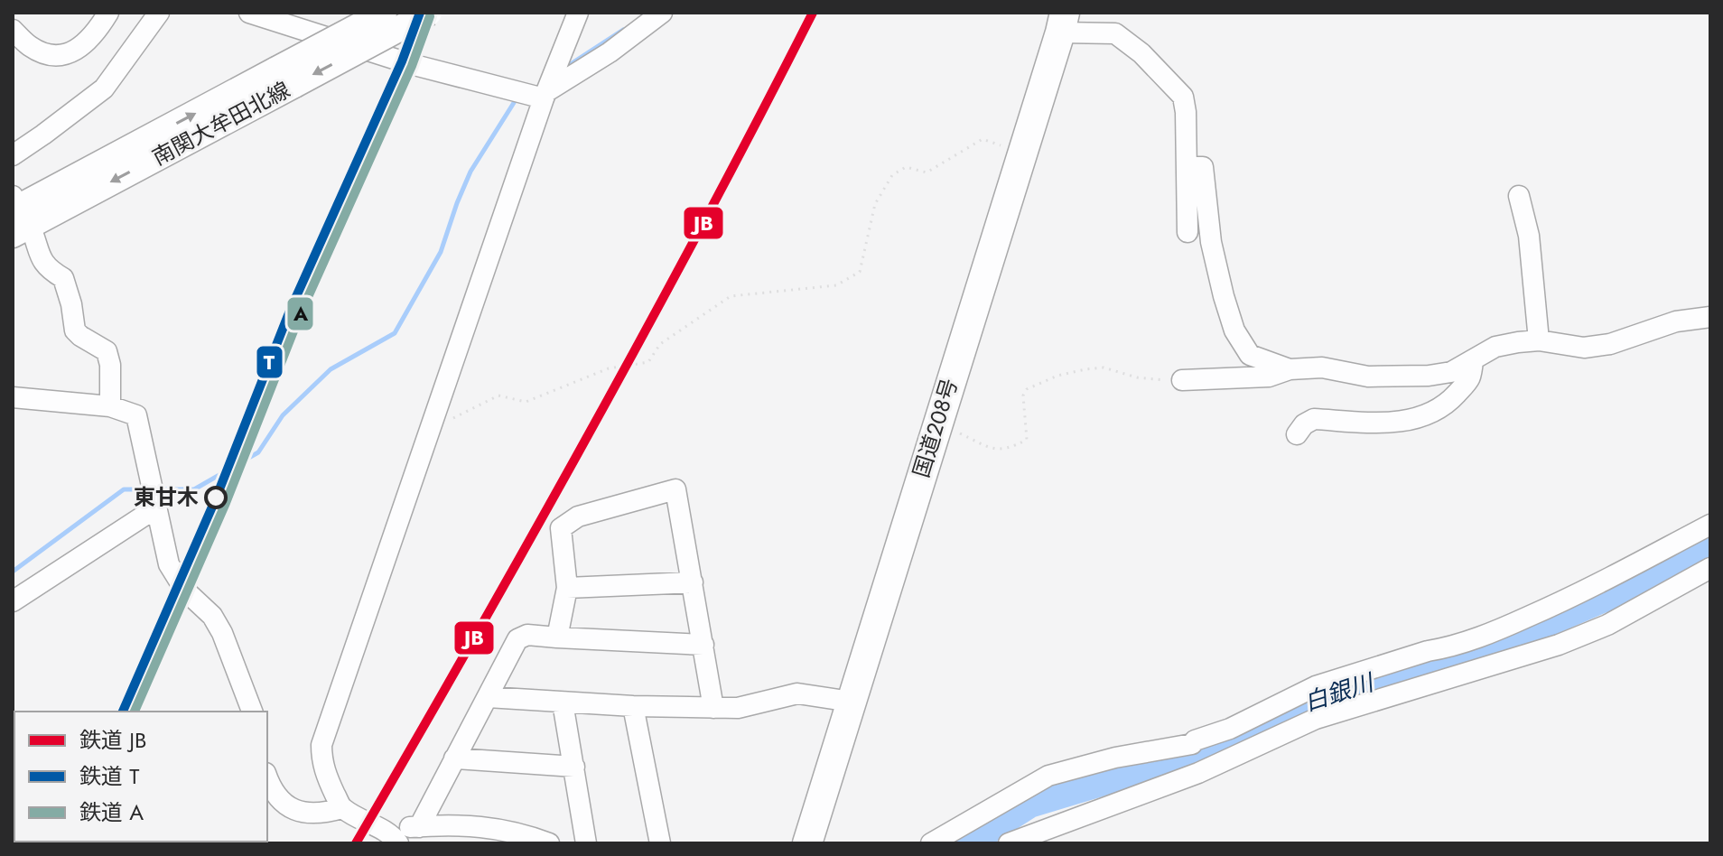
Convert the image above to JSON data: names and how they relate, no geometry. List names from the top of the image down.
{
  "streets": {
    "highway": ["国道208号"],
    "main road": ["南関大牟田北線"]
  },
  "water": ["白銀川"],
  "places": ["東甘木"],
  "lines": ["rail line JB", "rail line T", "rail line A"],
  "legend": ["鉄道 JB", "鉄道 T", "鉄道 A"]
}
